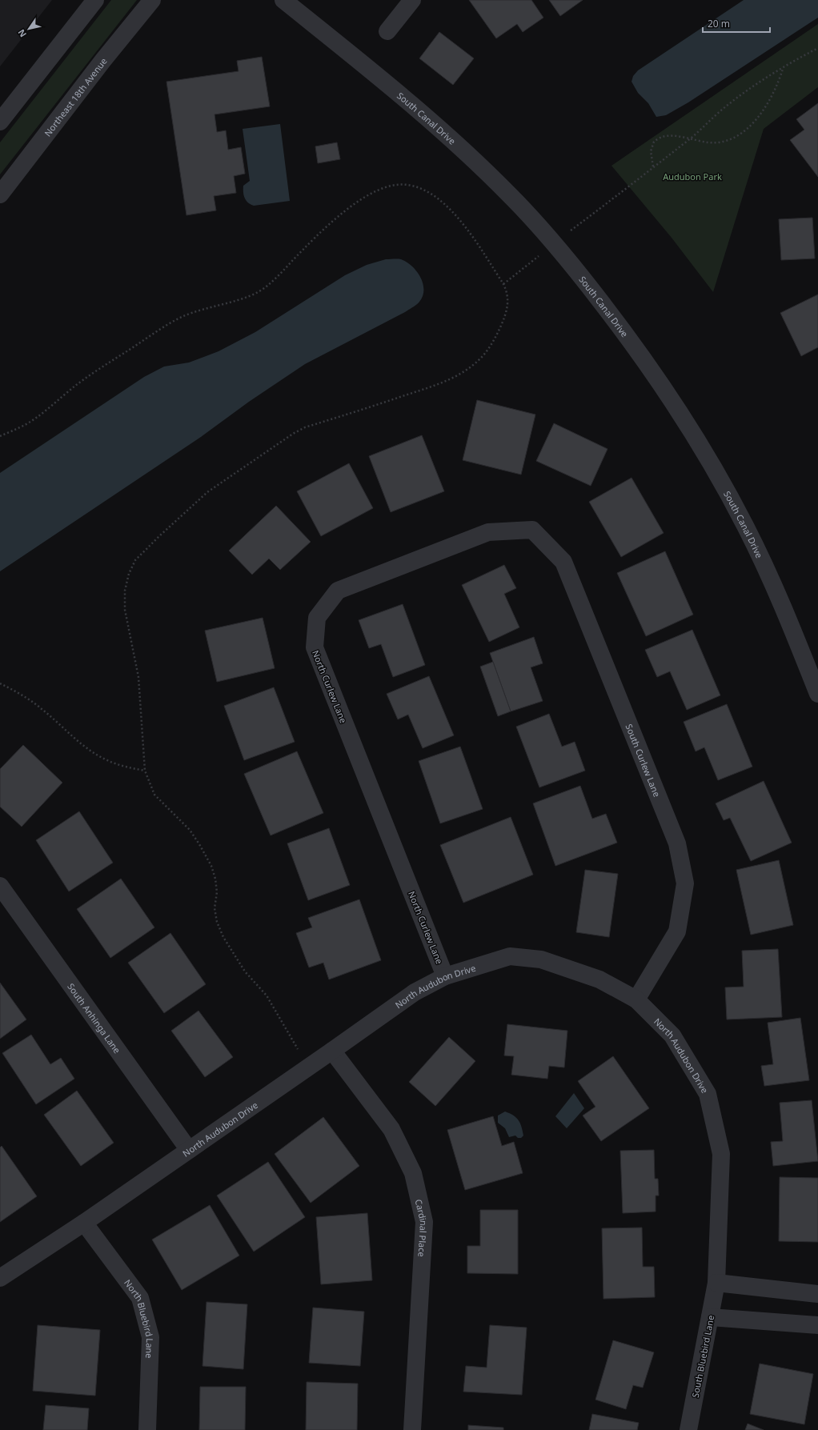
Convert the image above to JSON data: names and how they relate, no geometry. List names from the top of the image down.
{
  "streets": {
    "street": [
      "Northeast 18th Avenue",
      "South Canal Drive",
      "North Curlew Lane",
      "South Curlew Lane",
      "North Audubon Drive",
      "South Anhinga Lane",
      "Cardinal Place",
      "North Bluebird Lane",
      "South Bluebird Lane"
    ]
  },
  "crossings": [
    ["North Curlew Lane", "South Curlew Lane"],
    ["North Curlew Lane", "North Audubon Drive"],
    ["South Curlew Lane", "North Audubon Drive"],
    ["North Audubon Drive", "South Anhinga Lane"],
    ["North Audubon Drive", "Cardinal Place"],
    ["North Audubon Drive", "North Bluebird Lane"],
    ["North Audubon Drive", "South Bluebird Lane"]
  ],
  "parks": ["Audubon Park"],
  "scale_bar": "20 m",
  "north": "bottom left"
}
